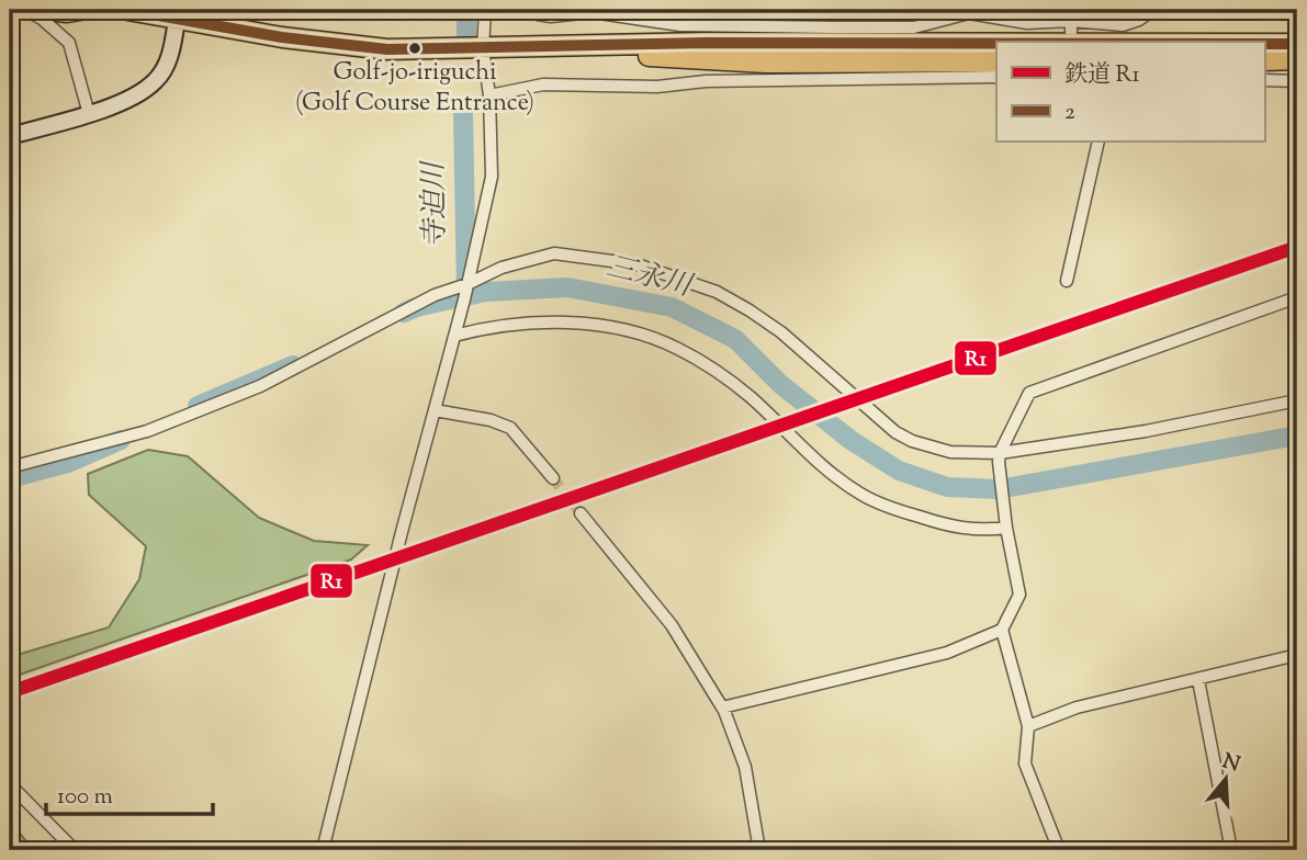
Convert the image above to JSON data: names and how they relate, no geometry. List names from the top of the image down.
{
  "water": ["寺迫川", "三永川"],
  "places": ["Golf-jo-iriguchi (Golf Course Entrance)"],
  "lines": ["transit line 2", "rail line R1"],
  "legend": ["鉄道 R1", "2"],
  "scale_bar": "100 m",
  "north": "top"
}
